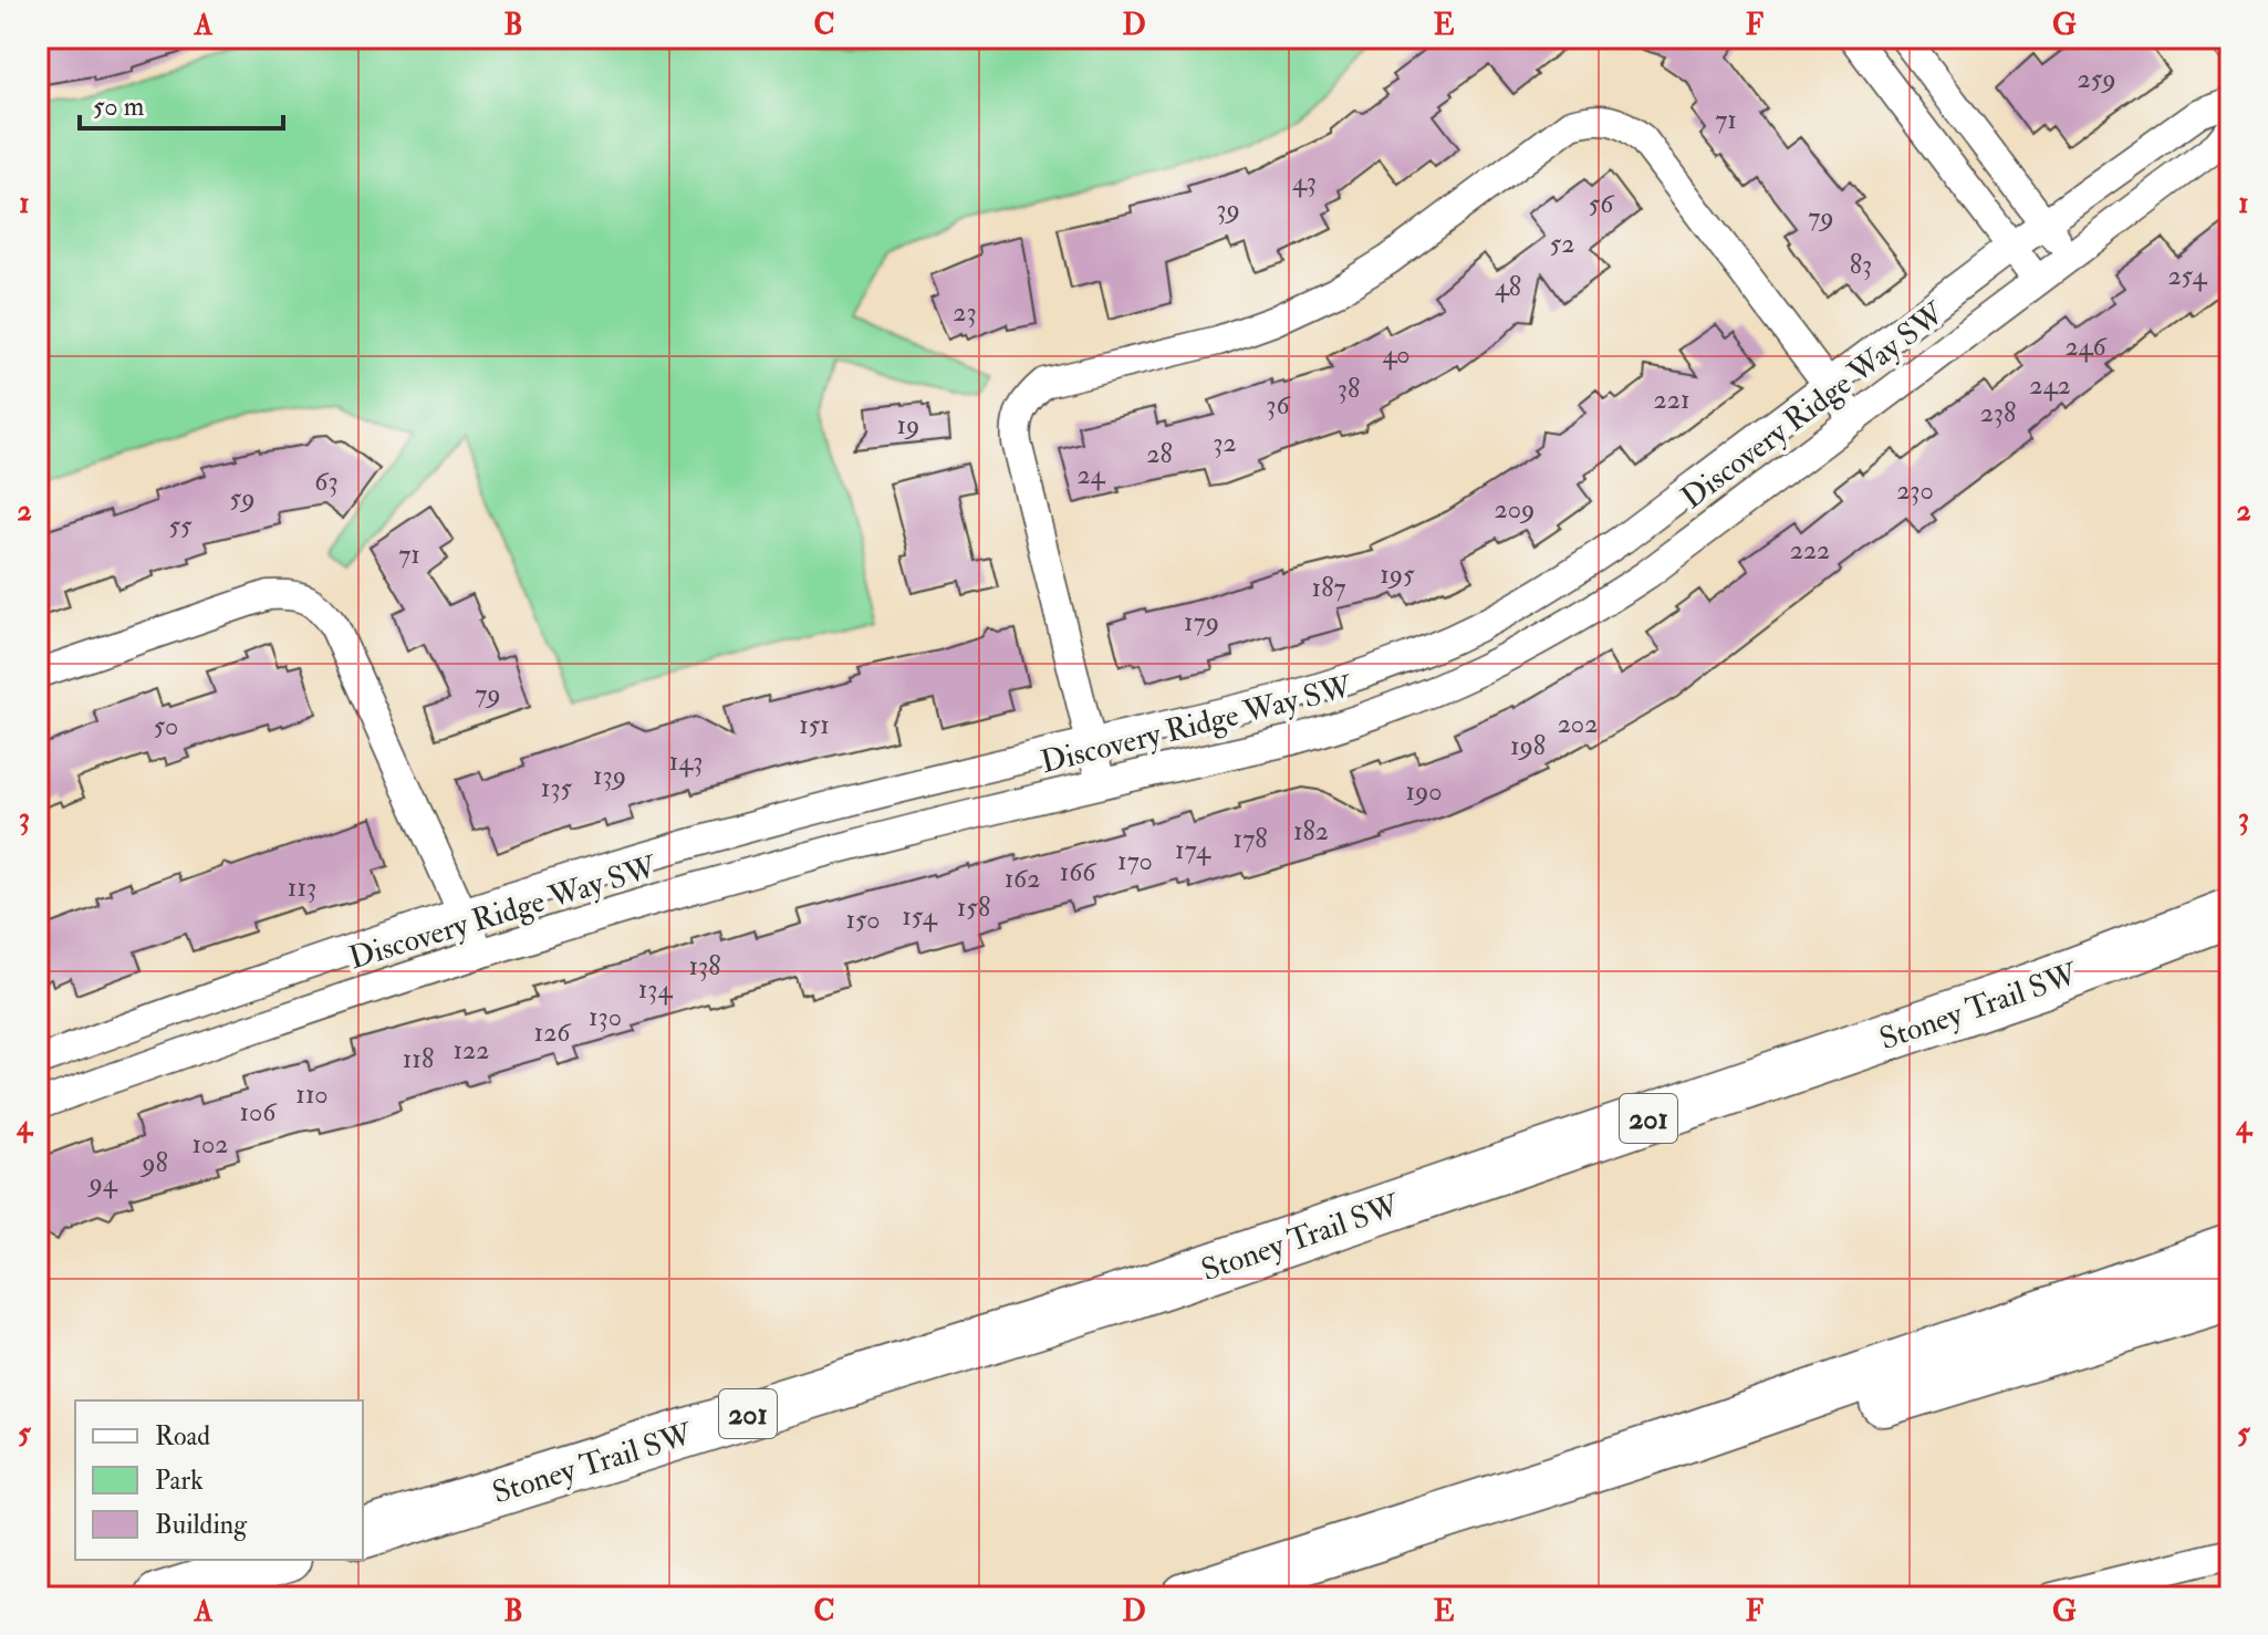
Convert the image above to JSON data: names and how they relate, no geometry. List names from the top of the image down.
{
  "streets": {
    "highway": ["Stoney Trail SW", "201"],
    "street": ["Discovery Ridge Way SW"]
  },
  "house_numbers": [
    "259",
    "71",
    "43",
    "56",
    "39",
    "79",
    "52",
    "83",
    "254",
    "48",
    "23",
    "246",
    "40",
    "242",
    "38",
    "221",
    "36",
    "238",
    "19",
    "32",
    "28",
    "24",
    "63",
    "230",
    "59",
    "209",
    "55",
    "222",
    "71",
    "195",
    "187",
    "179",
    "79",
    "202",
    "151",
    "50",
    "198",
    "143",
    "139",
    "135",
    "190",
    "182",
    "178",
    "174",
    "170",
    "166",
    "162",
    "113",
    "158",
    "154",
    "150",
    "138",
    "134",
    "130",
    "126",
    "122",
    "118",
    "110",
    "106",
    "102",
    "98",
    "94"
  ],
  "legend": ["Road", "Park", "Building"],
  "scale_bar": "50 m",
  "grid": {
    "columns": [
      "A",
      "B",
      "C",
      "D",
      "E",
      "F",
      "G"
    ],
    "rows": [
      "1",
      "2",
      "3",
      "4",
      "5"
    ]
  }
}
